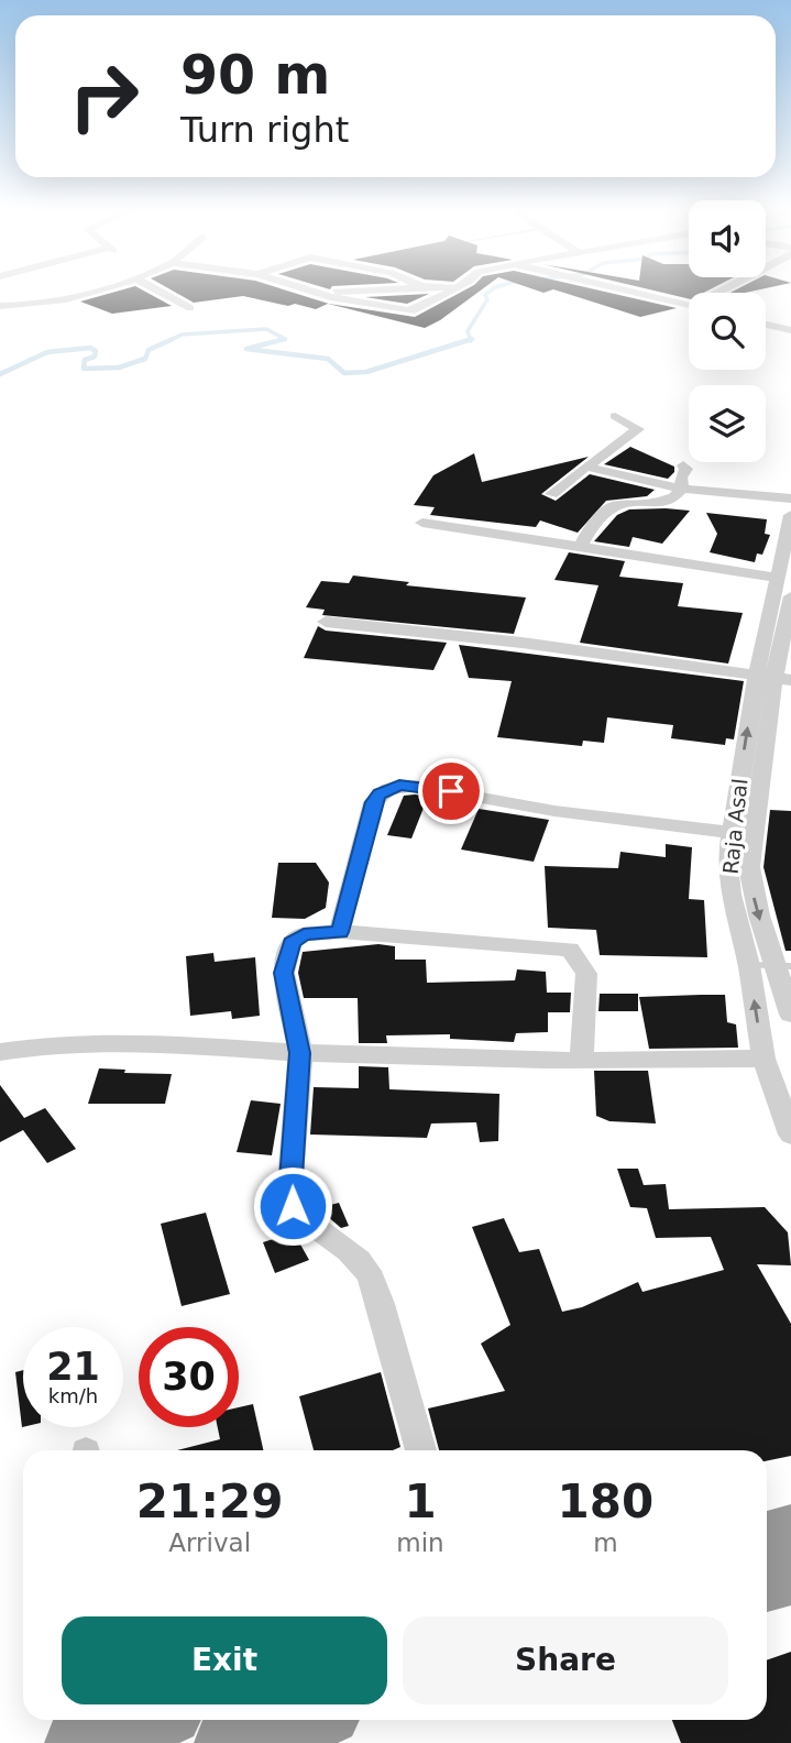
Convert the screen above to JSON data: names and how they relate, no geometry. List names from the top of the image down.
{
  "streets": {
    "street": ["Raja Asal"]
  },
  "page": {
    "turn": ["90 m", "Turn right"],
    "speed": "21 km/h",
    "limit": "30",
    "eta": [
      "21:29",
      "Arrival",
      "1",
      "min",
      "180",
      "m"
    ],
    "buttons": ["Exit", "Share"]
  }
}
